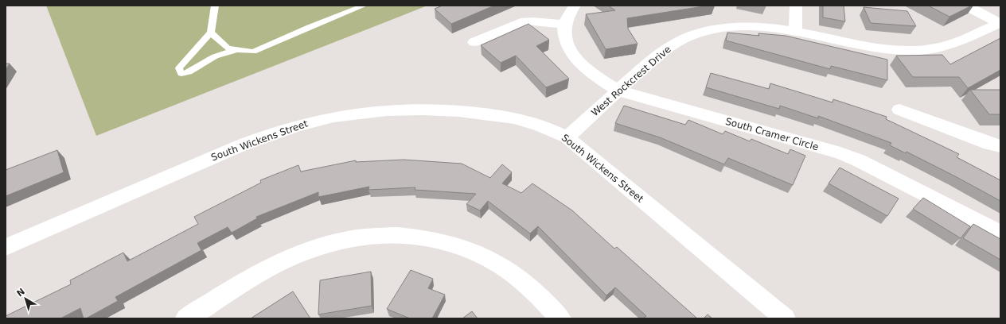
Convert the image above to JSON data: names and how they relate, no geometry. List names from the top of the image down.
{
  "streets": {
    "street": ["West Rockcrest Drive", "South Cramer Circle", "South Wickens Street"]
  },
  "crossings": [
    ["West Rockcrest Drive", "South Cramer Circle"],
    ["West Rockcrest Drive", "South Wickens Street"]
  ],
  "north": "top left"
}
